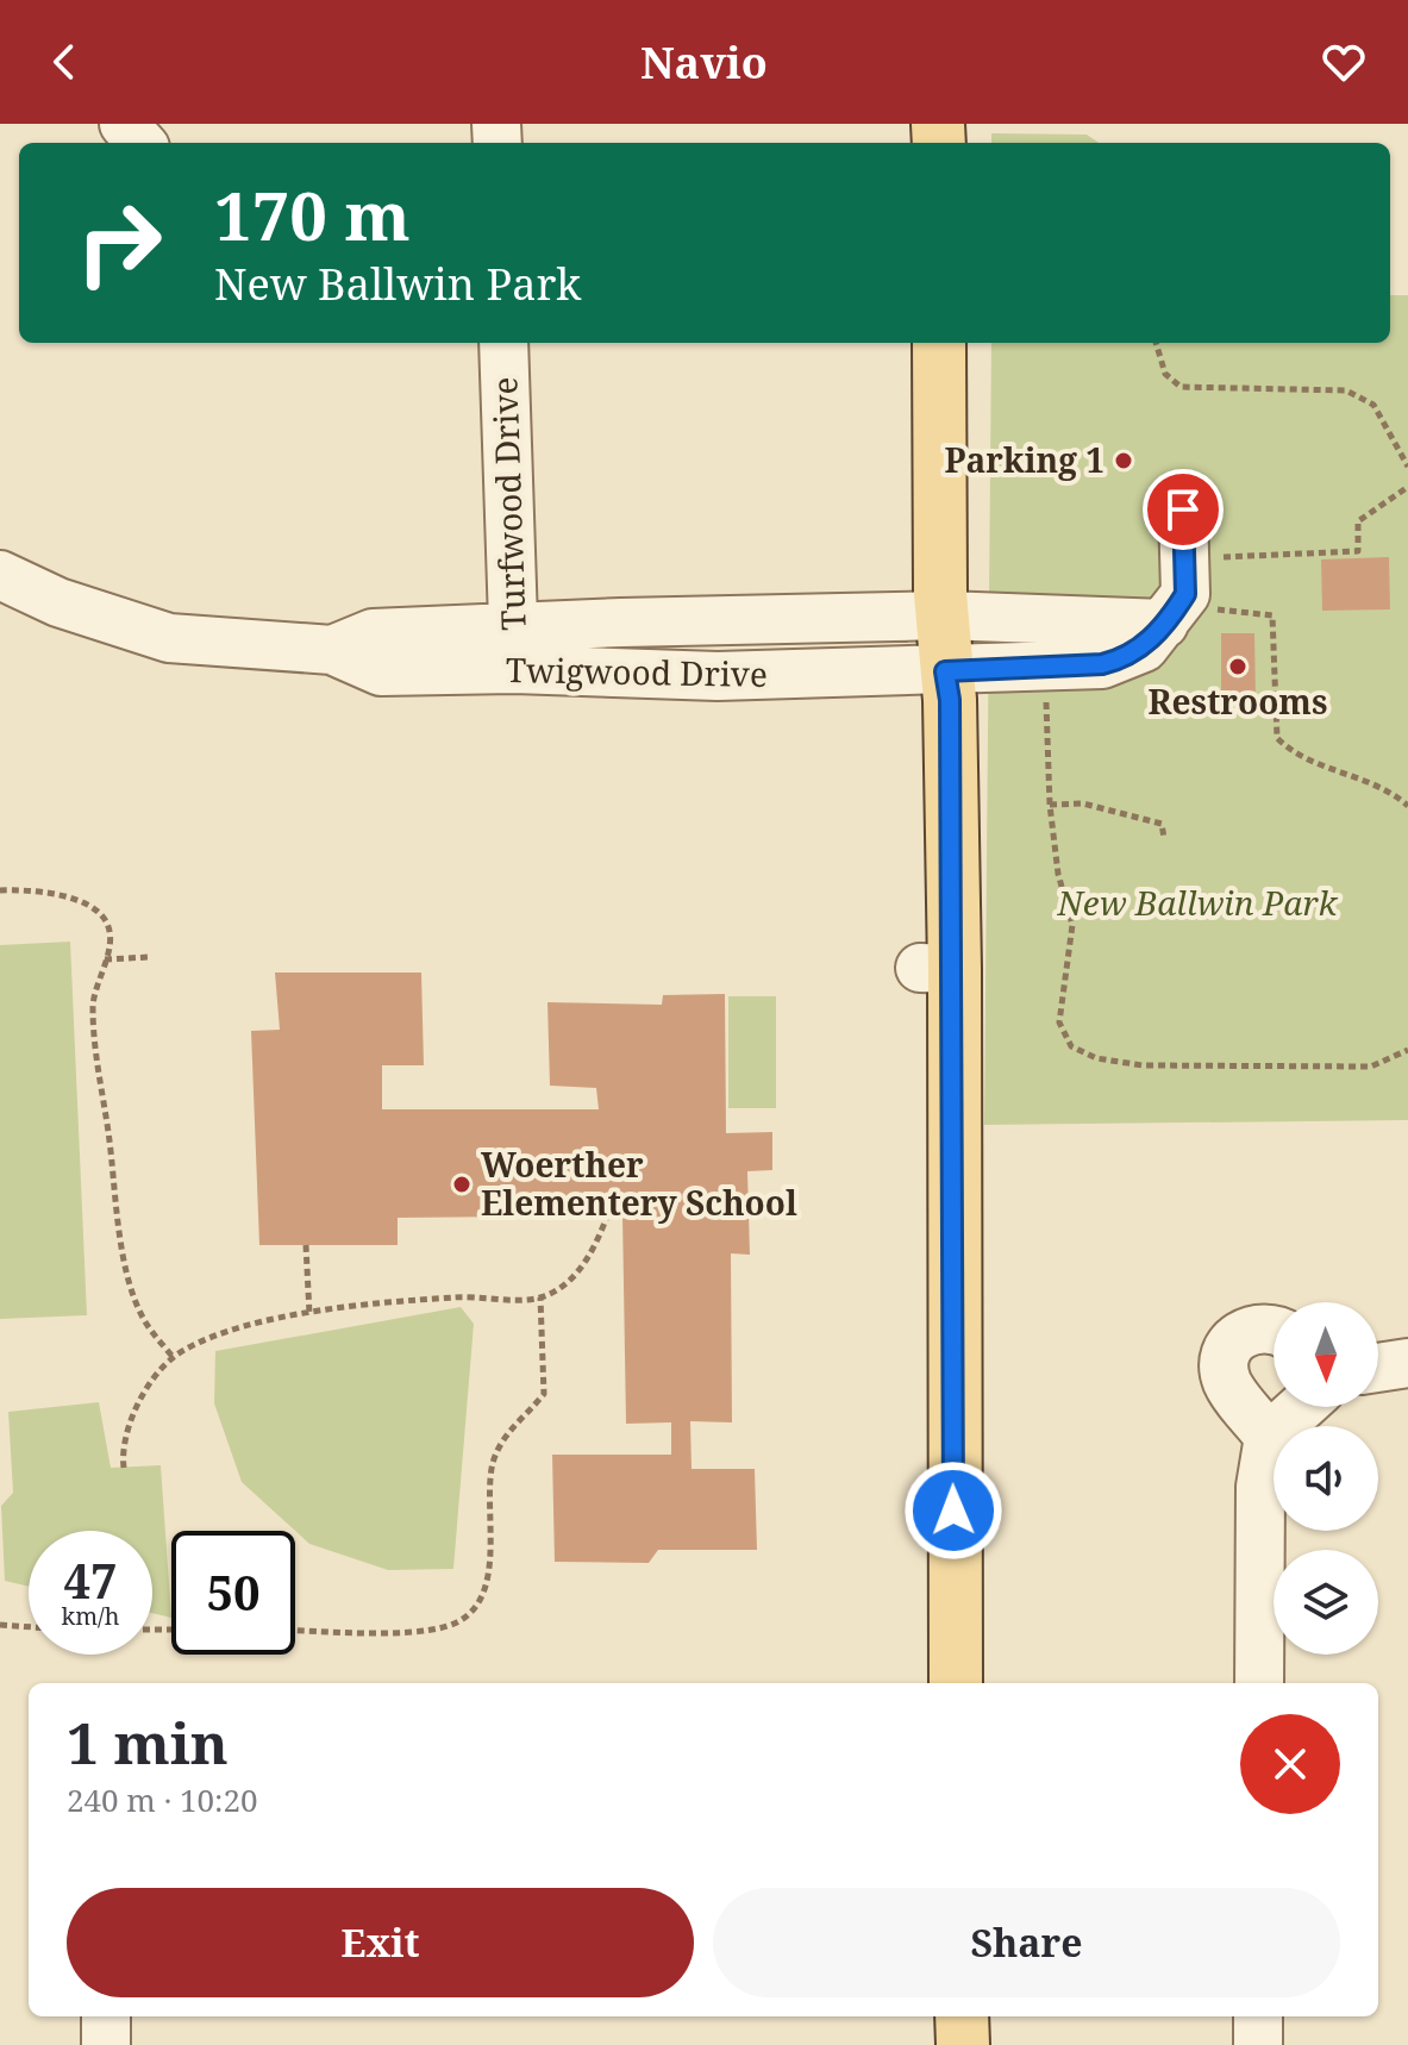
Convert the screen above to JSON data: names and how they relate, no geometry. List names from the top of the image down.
{
  "streets": {
    "street": ["Turfwood Drive", "Twigwood Drive"]
  },
  "crossings": [
    ["Turfwood Drive", "Twigwood Drive"]
  ],
  "parks": ["New Ballwin Park"],
  "places": ["Parking 1", "Restrooms", "Woerther Elementery School"],
  "north": "bottom",
  "page": {
    "header": "Navio",
    "turn": ["170 m", "New Ballwin Park"],
    "speed": "47 km/h",
    "limit": "50",
    "heading": ["1 min", "240 m · 10:20"],
    "buttons": ["Exit", "Share"]
  }
}
